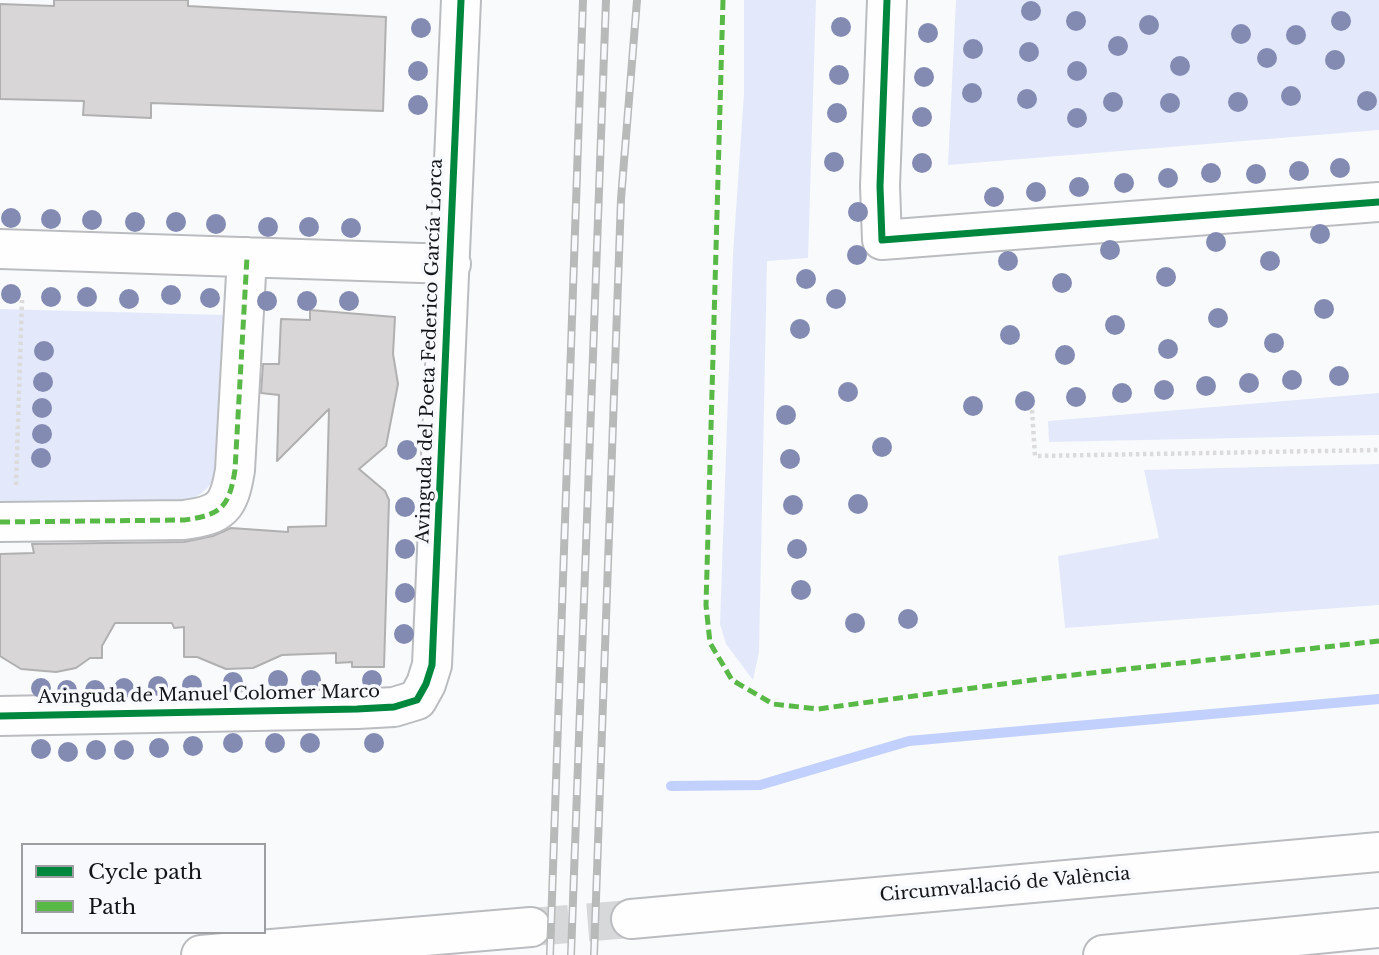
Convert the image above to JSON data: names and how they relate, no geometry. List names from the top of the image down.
{
  "streets": {
    "main road": ["Avinguda del Poeta Federico García Lorca", "Avinguda de Manuel Colomer Marco", "Circumval·lació de València"]
  },
  "crossings": [
    ["Avinguda del Poeta Federico García Lorca", "Avinguda de Manuel Colomer Marco"]
  ],
  "legend": ["Cycle path", "Path"]
}
